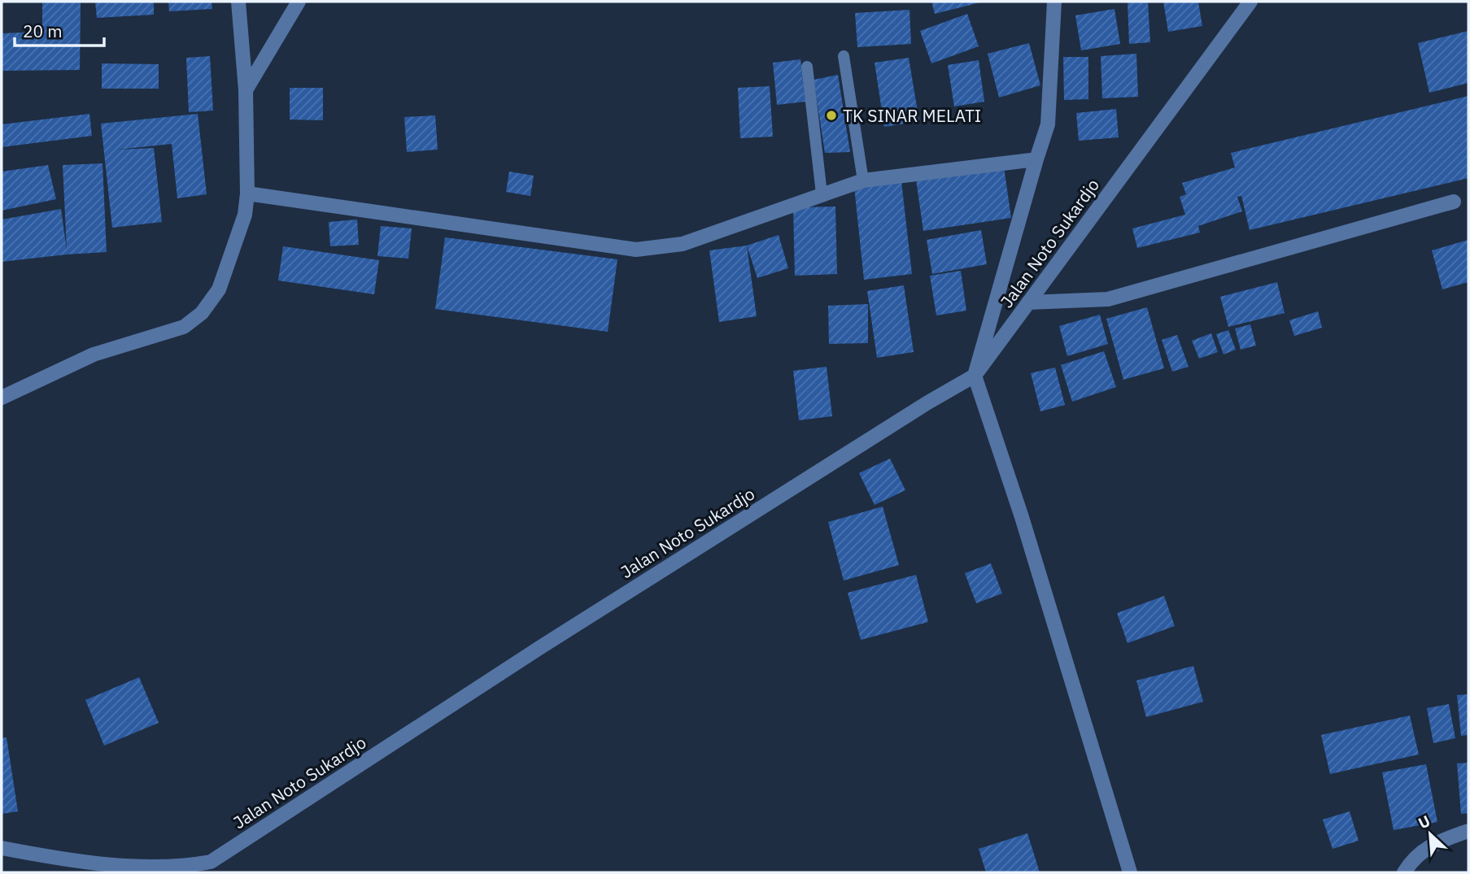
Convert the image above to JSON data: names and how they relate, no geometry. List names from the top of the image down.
{
  "streets": {
    "street": ["Jalan Noto Sukardjo"]
  },
  "places": ["TK SINAR MELATI"],
  "scale_bar": "20 m",
  "north": "top left"
}
